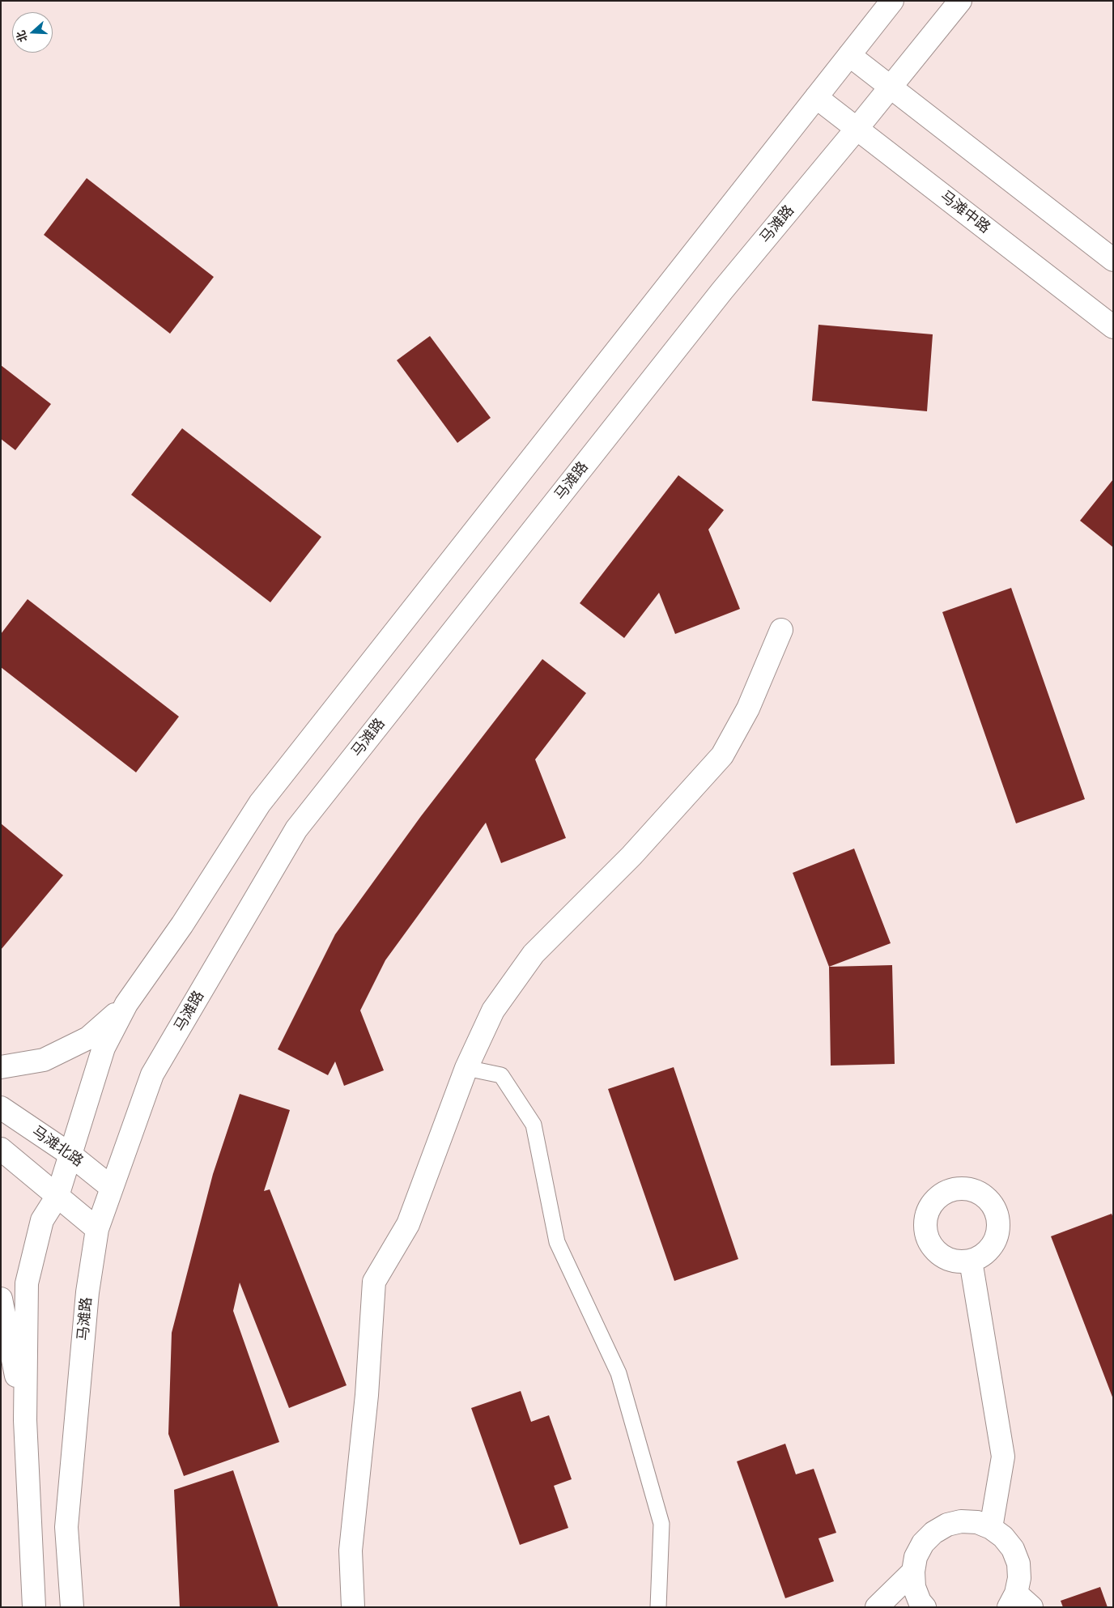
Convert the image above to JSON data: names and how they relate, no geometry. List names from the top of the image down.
{
  "streets": {
    "main road": ["马滩中路", "马滩路", "马滩北路"]
  },
  "crossings": [
    ["马滩中路", "马滩路"],
    ["马滩路", "马滩北路"]
  ],
  "north": "left"
}
